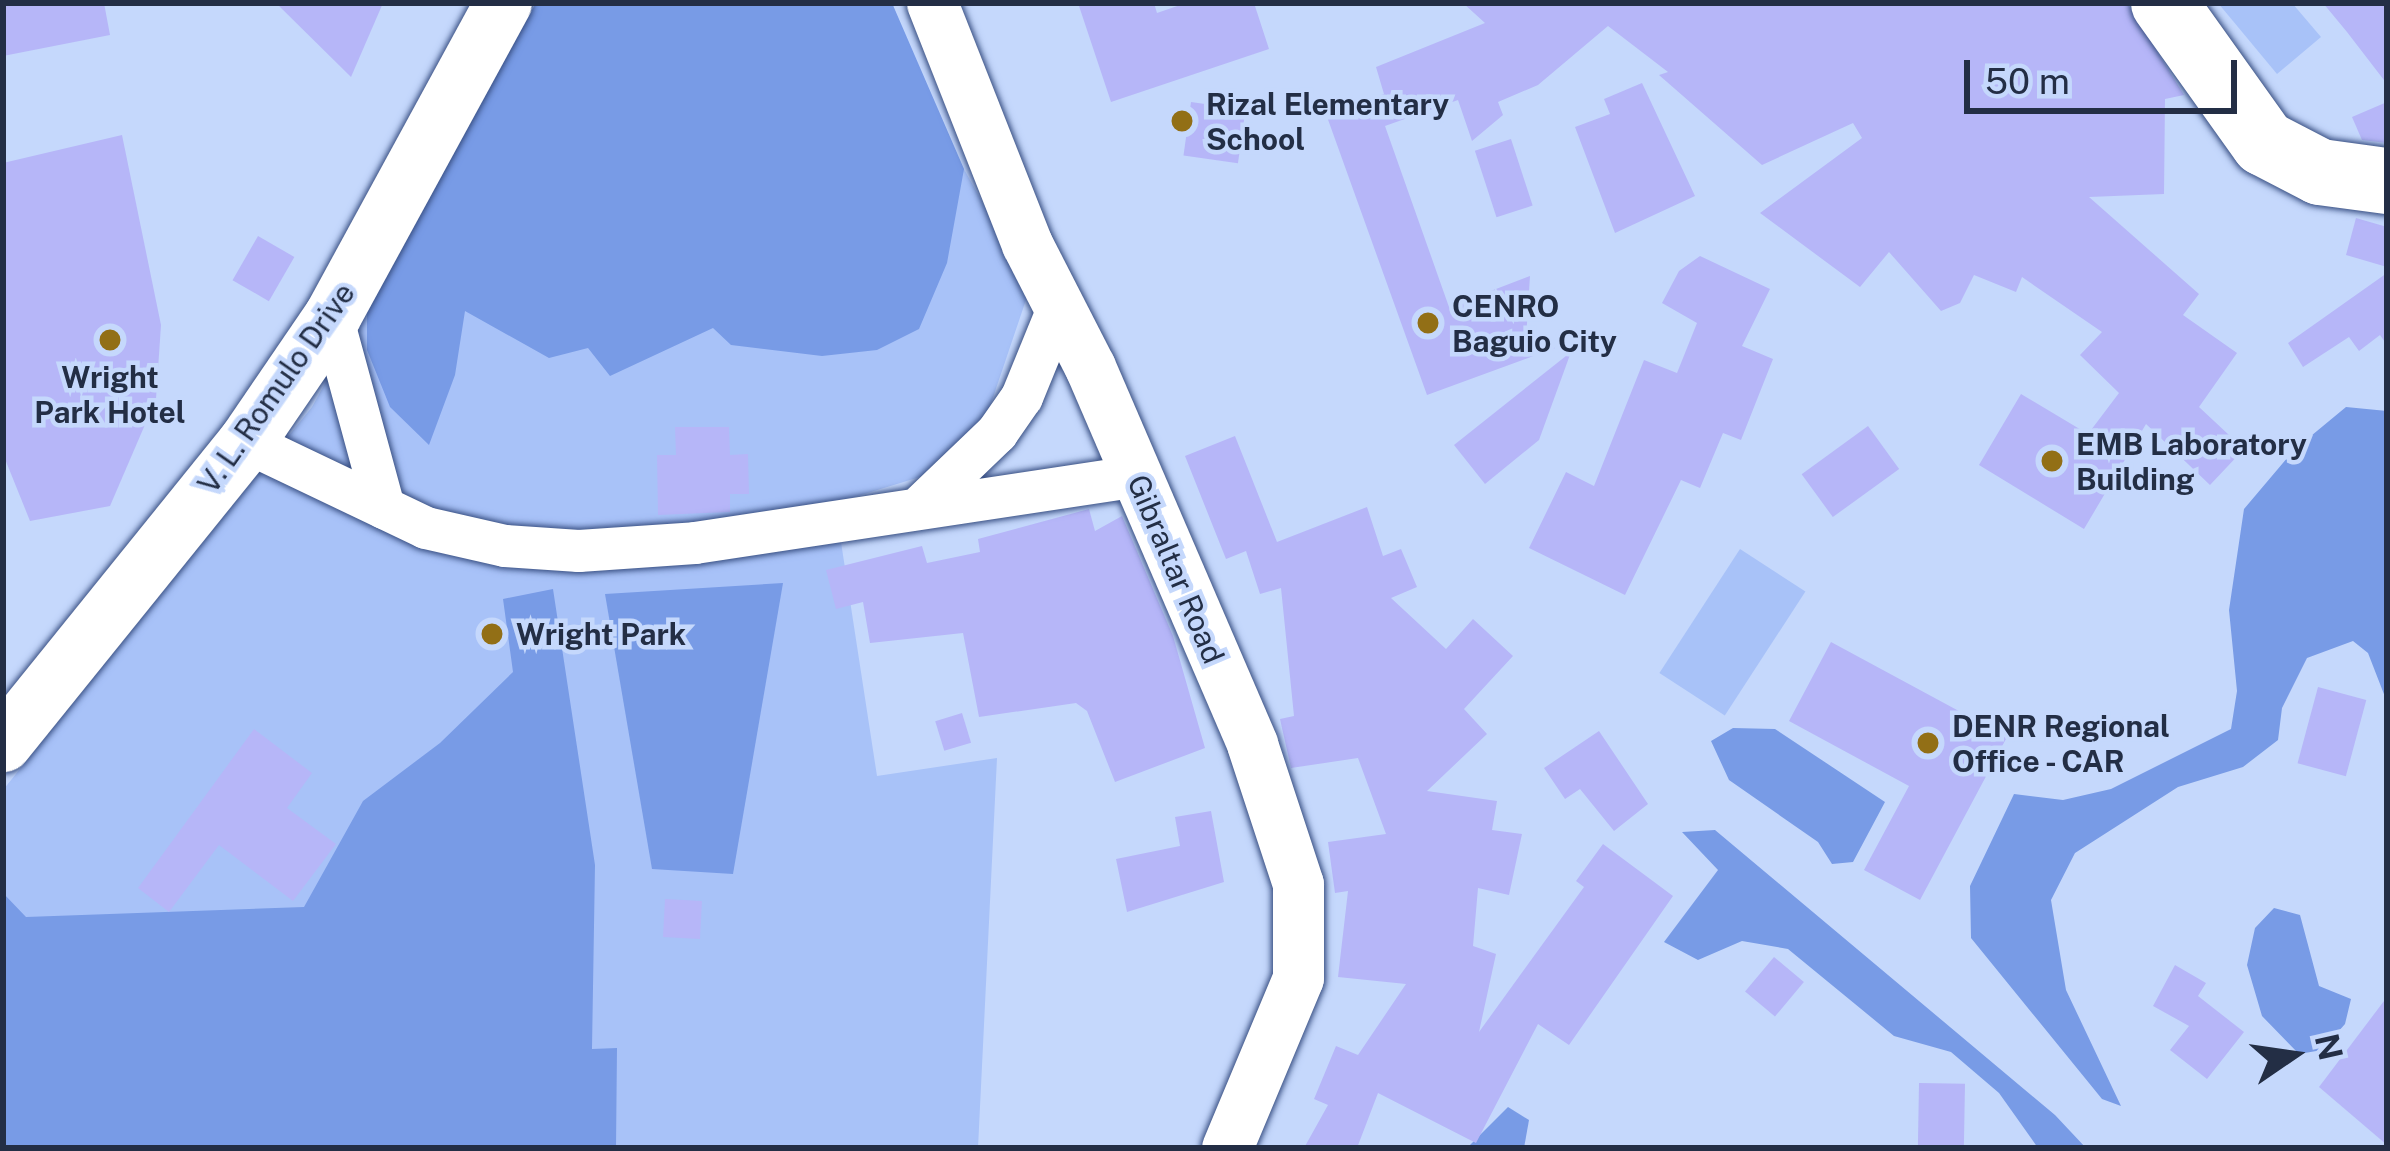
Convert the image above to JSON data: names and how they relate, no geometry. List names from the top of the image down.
{
  "streets": {
    "main road": ["V. L. Romulo Drive"],
    "street": ["Gibraltar Road"]
  },
  "places": [
    "Rizal Elementary School",
    "CENRO Baguio City",
    "Wright Park Hotel",
    "EMB Laboratory Building",
    "Wright Park",
    "DENR Regional Office - CAR"
  ],
  "scale_bar": "50 m",
  "north": "right"
}
